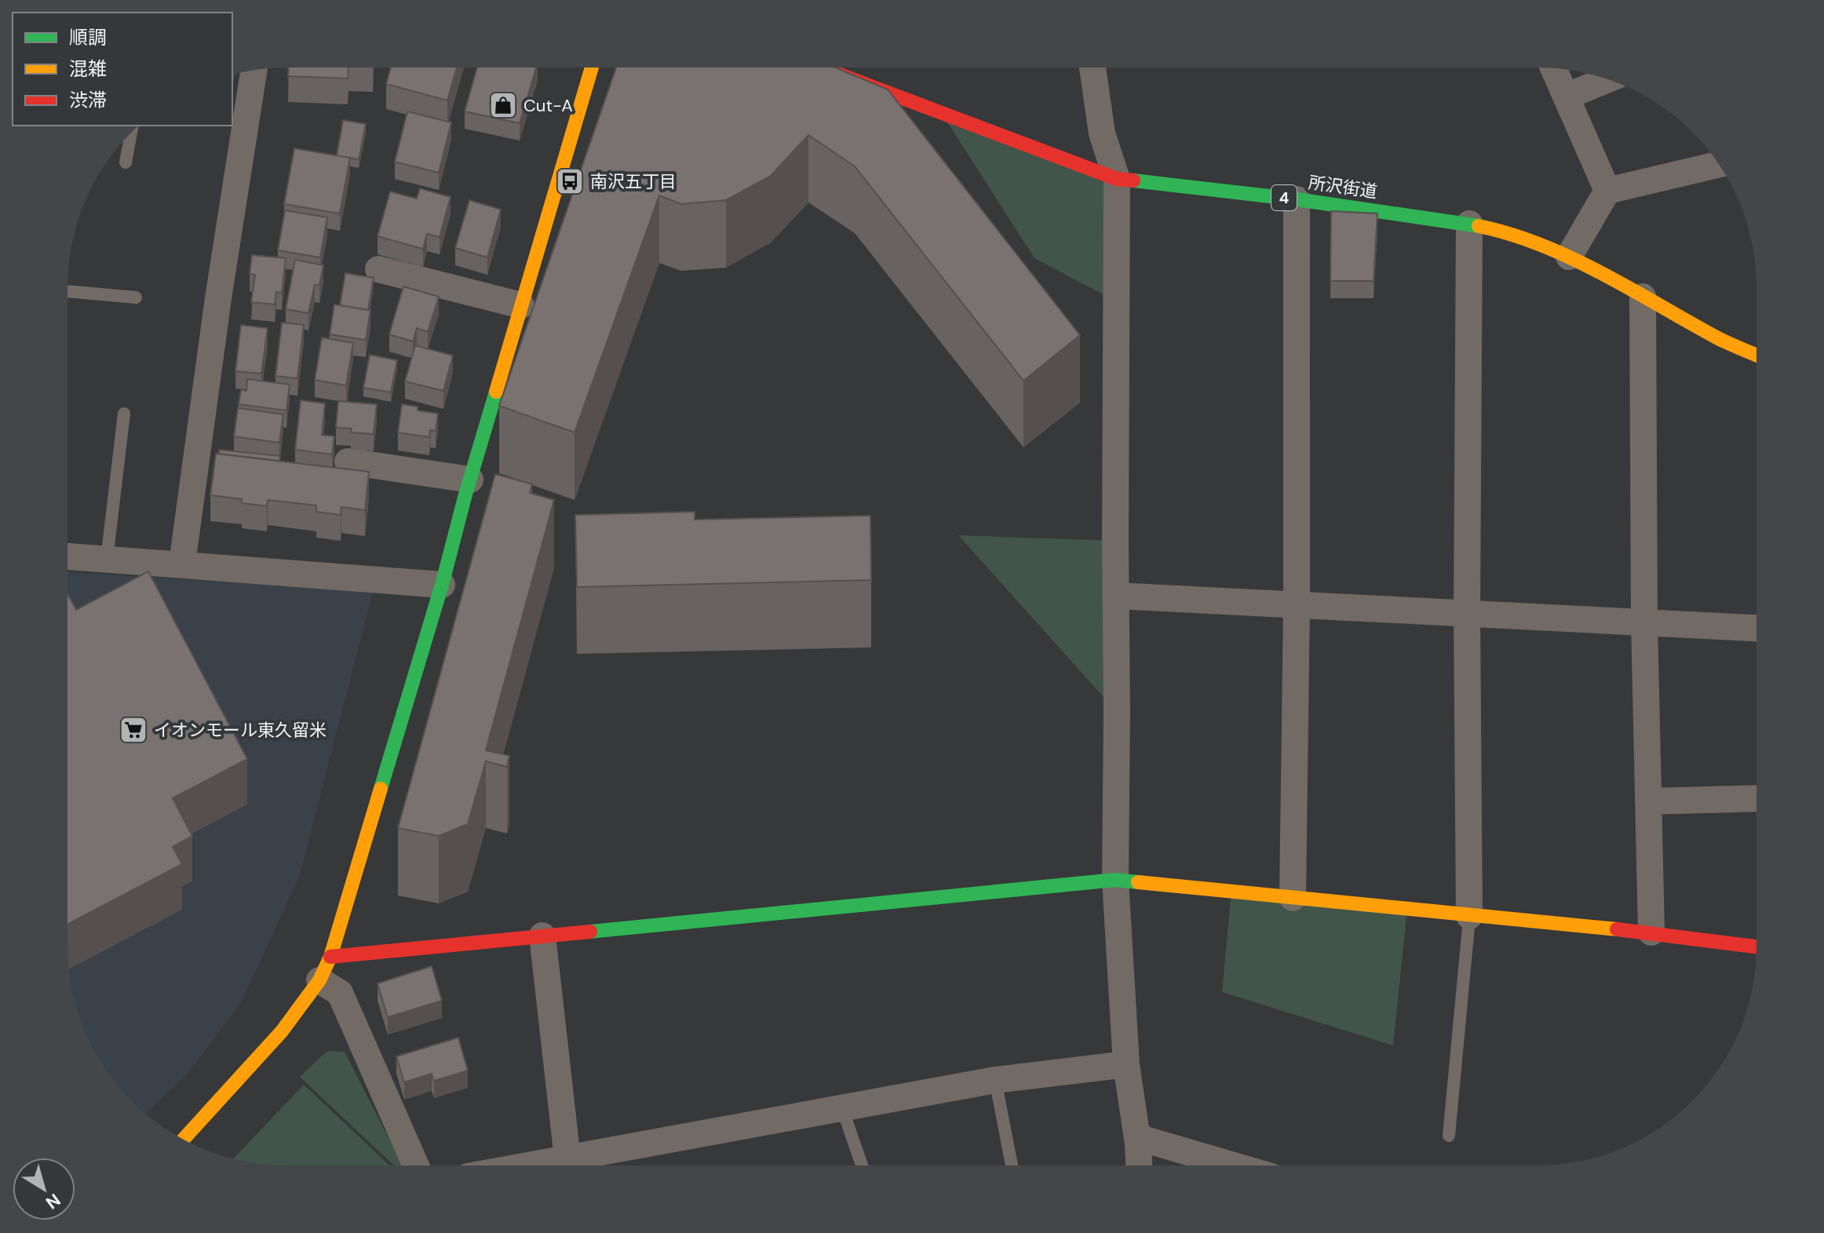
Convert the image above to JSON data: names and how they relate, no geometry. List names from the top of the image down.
{
  "streets": {
    "street": ["所沢街道", "4"]
  },
  "places": {
    "shop": ["Cut-A"],
    "bus stop": ["南沢五丁目"],
    "supermarket": ["イオンモール東久留米"]
  },
  "legend": ["順調", "混雑", "渋滞"],
  "north": "bottom right"
}
